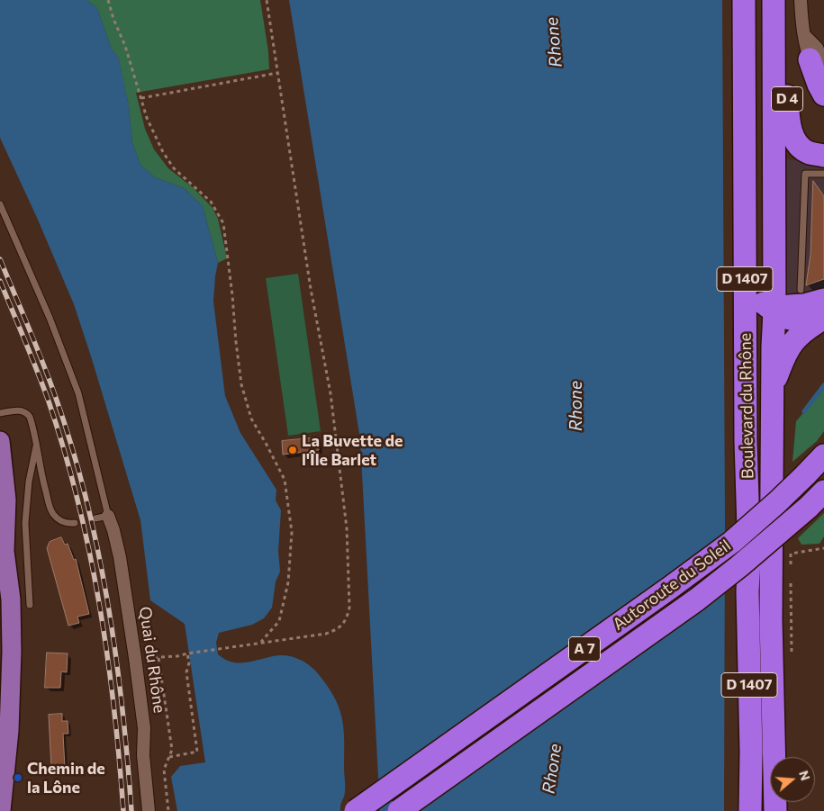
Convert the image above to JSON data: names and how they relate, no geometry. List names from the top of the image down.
{
  "streets": {
    "highway": [
      "D 4",
      "D 1407",
      "Boulevard du Rhône",
      "Autoroute du Soleil",
      "A 7"
    ],
    "street": ["Quai du Rhône"]
  },
  "crossings": [
    ["D 4", "Boulevard du Rhône"]
  ],
  "water": ["Rhone"],
  "places": ["La Buvette de l'Île Barlet", "Chemin de la Lône"],
  "north": "right"
}
